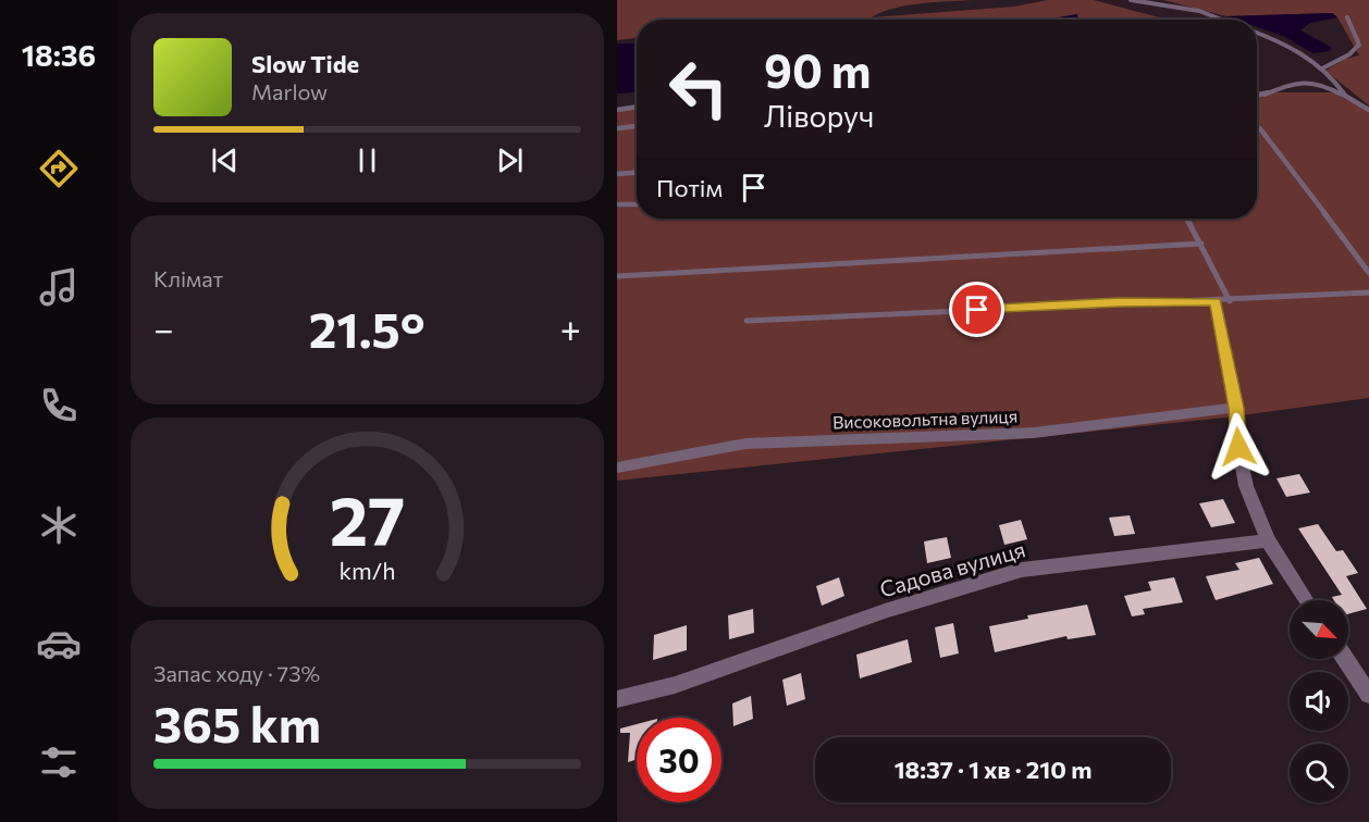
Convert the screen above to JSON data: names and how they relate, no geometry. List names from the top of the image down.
{
  "streets": {
    "street": ["Високовольтна вулиця", "Садова вулиця"]
  },
  "north": "bottom right",
  "page": {
    "tabs": "18:36",
    "turn": ["90 m", "Ліворуч"],
    "song": ["Slow Tide", "Marlow"],
    "then": "Потім",
    "tile": [
      "Клімат",
      ["Запас ходу · 73%", "365 km"]
    ],
    "heat": ["−", "21.5°", "+"],
    "limit": "30",
    "trip": "18:37 · 1 хв · 210 m",
    "gauge": ["27", "km/h"]
  }
}
